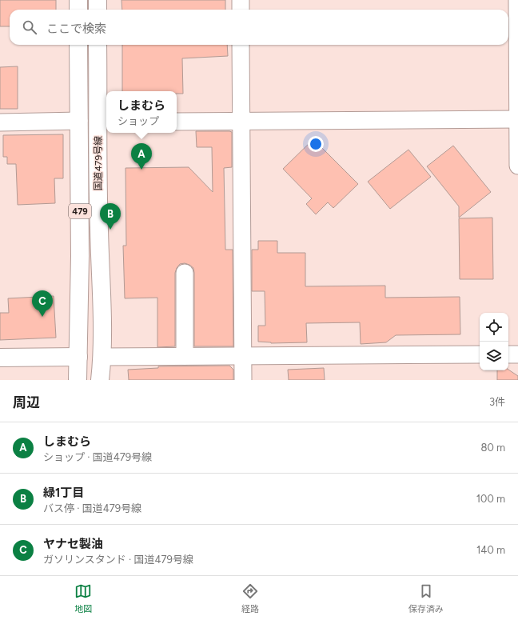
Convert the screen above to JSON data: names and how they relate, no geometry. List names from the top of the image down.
{
  "streets": {
    "main road": ["国道479号線", "479"]
  },
  "page": {
    "search": "ここで検索",
    "popup": ["しまむら", "ショップ"],
    "pins": ["A", "B", "C"],
    "heading": ["周辺", "3件"],
    "list": [
      {
        "mark": "A",
        "name": "しまむら",
        "note": "ショップ · 国道479号線",
        "value": "80 m"
      },
      {
        "mark": "B",
        "name": "緑1丁目",
        "note": "バス停 · 国道479号線",
        "value": "100 m"
      },
      {
        "mark": "C",
        "name": "ヤナセ製油",
        "note": "ガソリンスタンド · 国道479号線",
        "value": "140 m"
      }
    ],
    "nav": ["地図", "経路", "保存済み"]
  }
}
